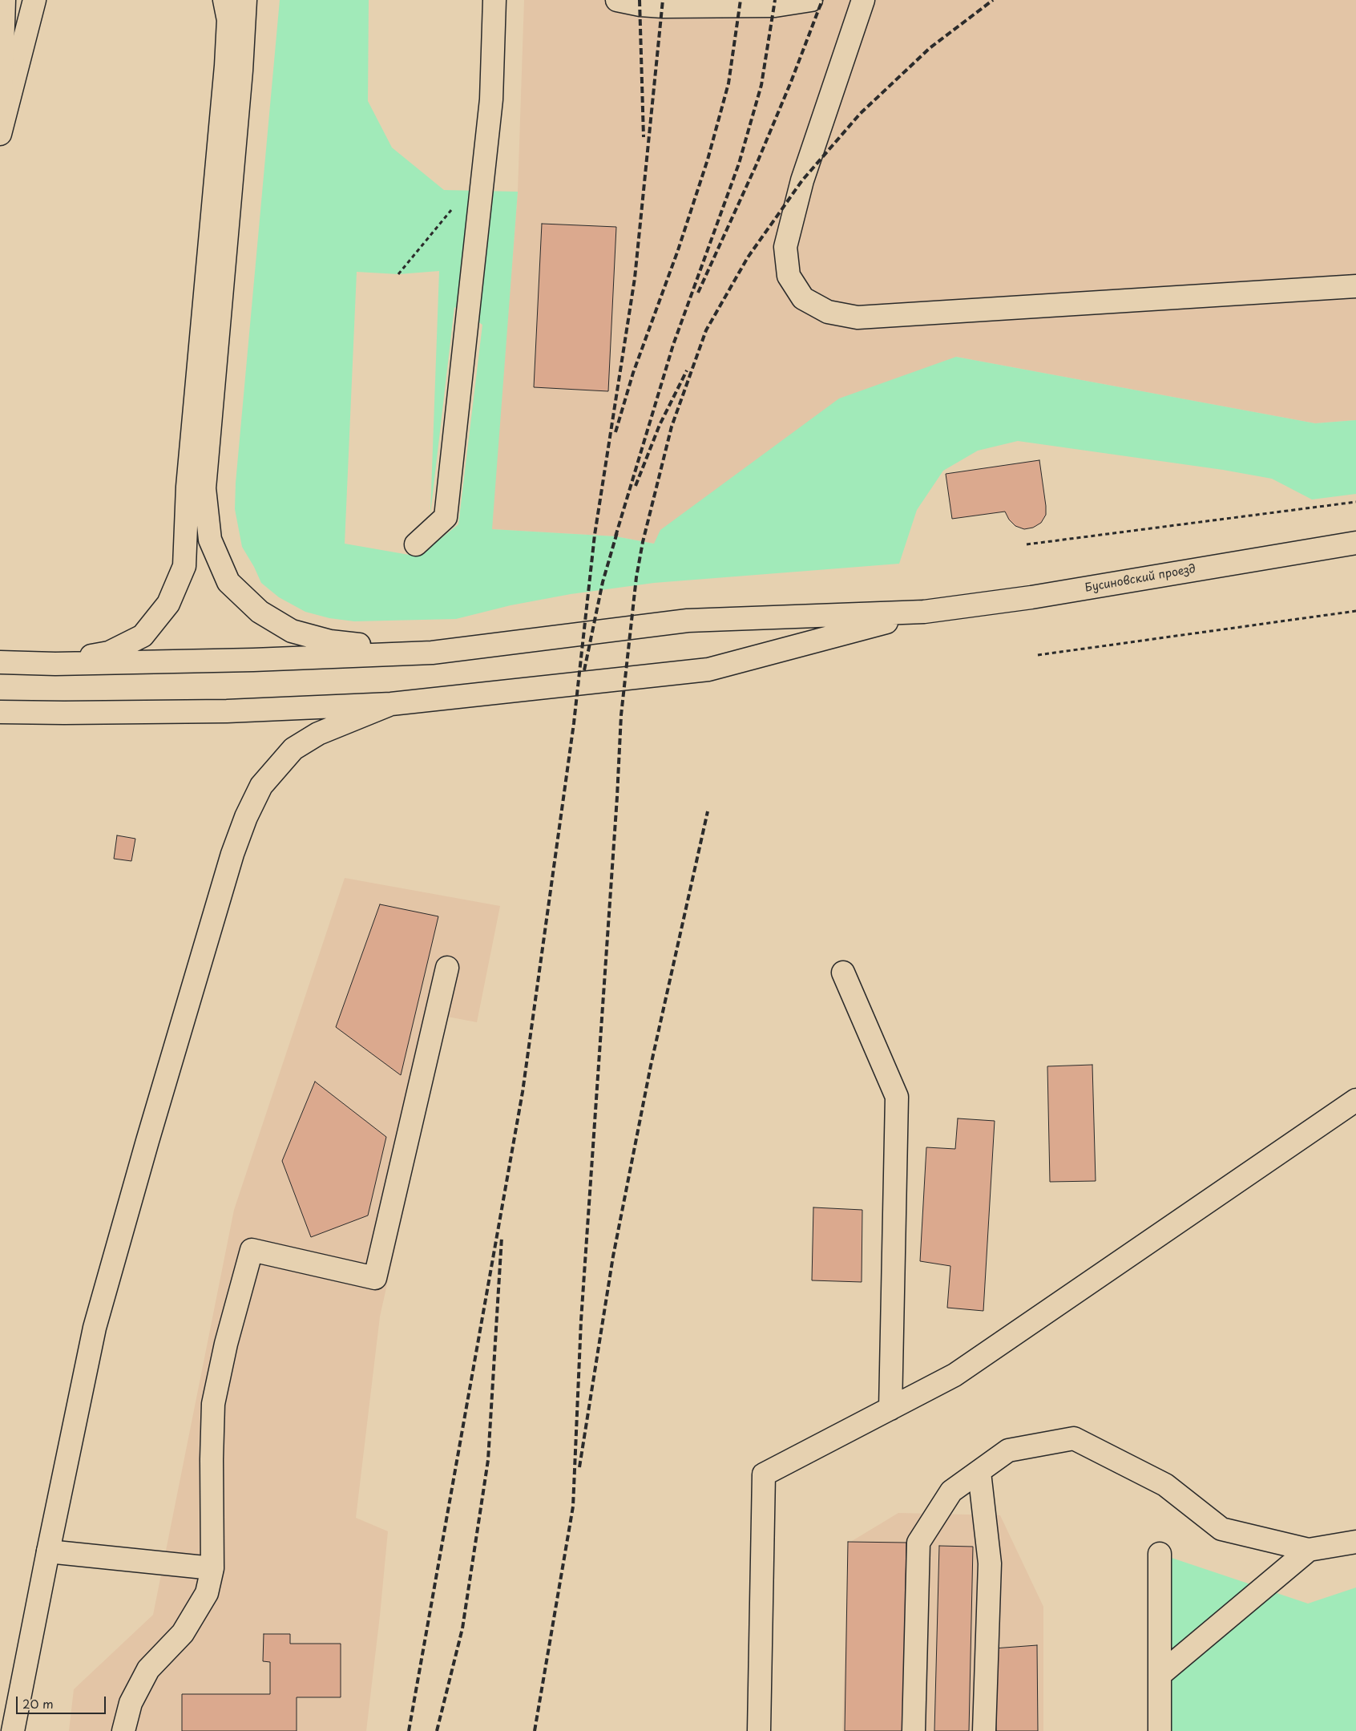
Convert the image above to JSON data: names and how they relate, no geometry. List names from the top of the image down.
{
  "streets": {
    "main road": ["Бусиновский проезд"]
  },
  "scale_bar": "20 m"
}
